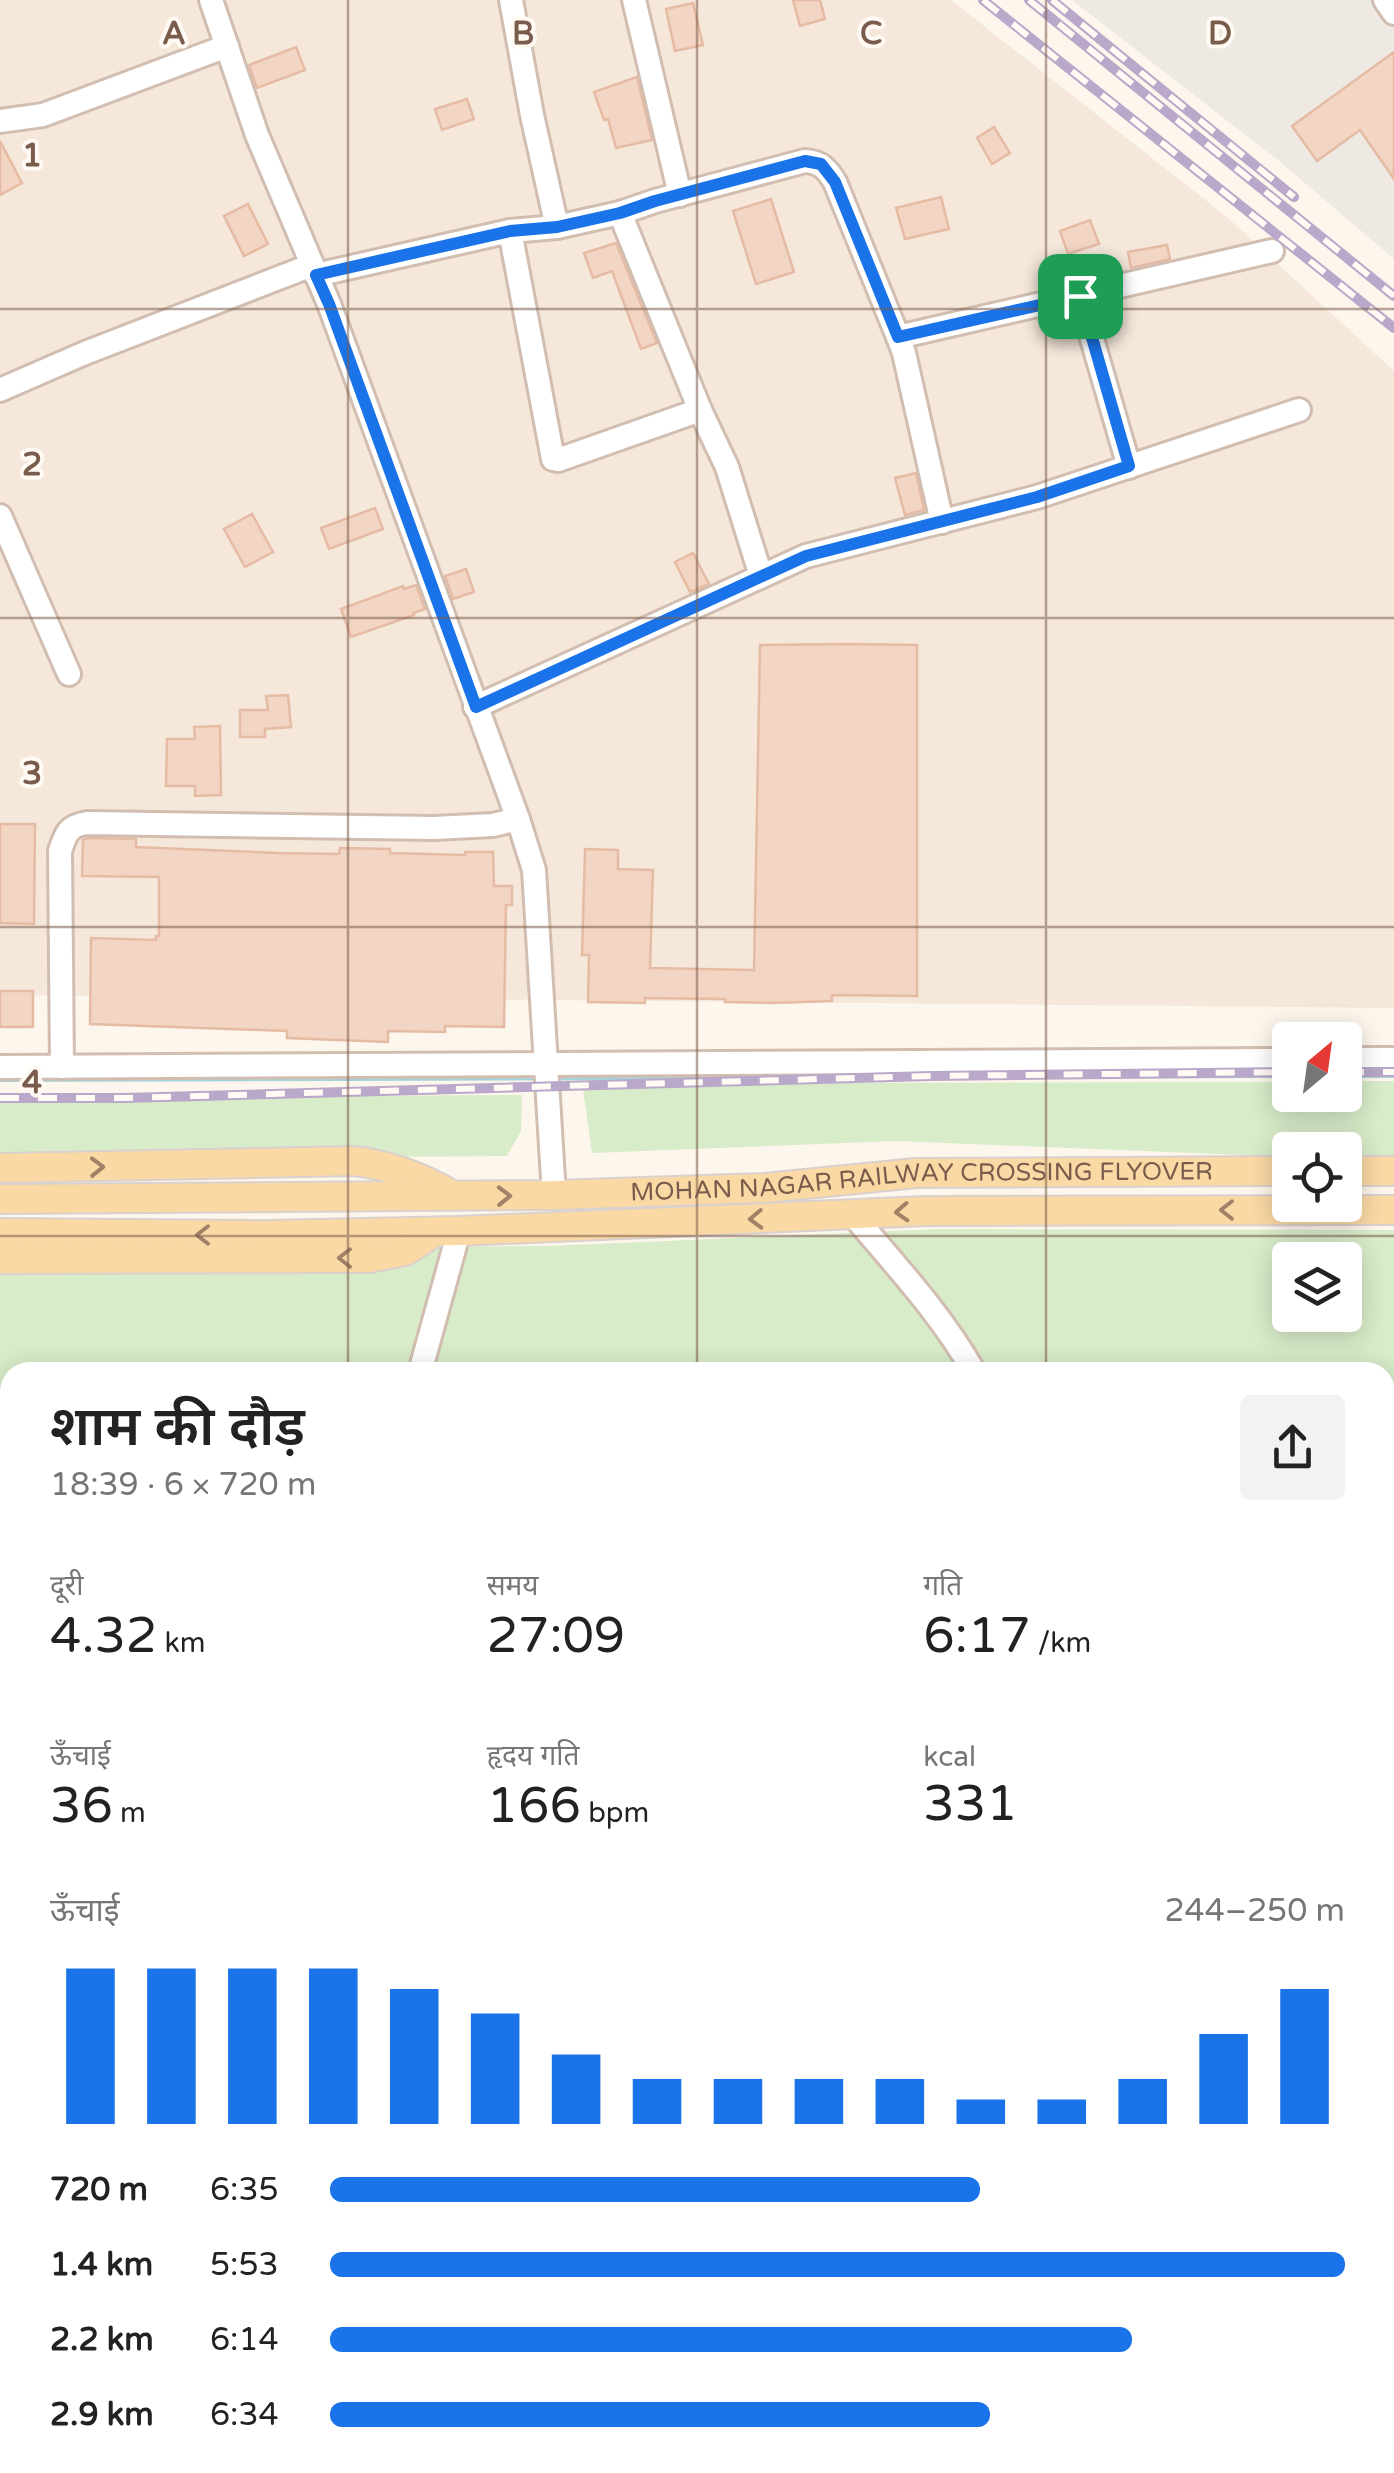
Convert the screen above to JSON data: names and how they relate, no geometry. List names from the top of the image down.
{
  "streets": {
    "main road": ["MOHAN NAGAR RAILWAY CROSSING FLYOVER"]
  },
  "north": "top right",
  "page": {
    "heading": ["शाम की दौड़", "18:39 · 6 × 720 m"],
    "stats": [
      ["दूरी", "4.32 km"],
      ["समय", "27:09"],
      ["गति", "6:17 /km"],
      ["ऊँचाई", "36 m"],
      ["हृदय गति", "166 bpm"],
      ["kcal", "331"]
    ],
    "chart": ["ऊँचाई", "244–250 m"],
    "list": [
      {
        "name": "720 m",
        "note": "6:35"
      },
      {
        "name": "1.4 km",
        "note": "5:53"
      },
      {
        "name": "2.2 km",
        "note": "6:14"
      },
      {
        "name": "2.9 km",
        "note": "6:34"
      }
    ]
  },
  "grid": {
    "columns": [
      "A",
      "B",
      "C",
      "D"
    ],
    "rows": [
      "1",
      "2",
      "3",
      "4"
    ]
  }
}
